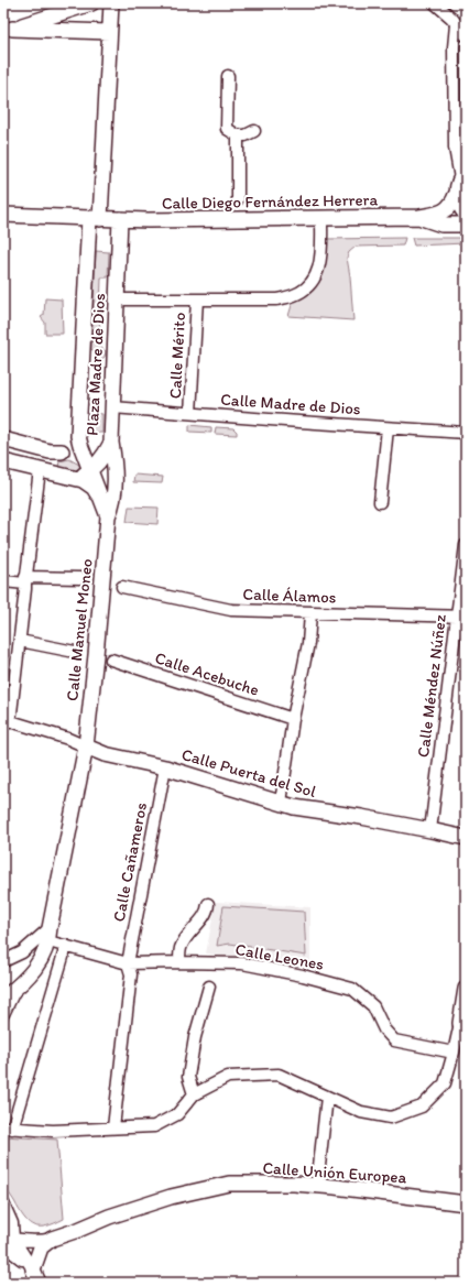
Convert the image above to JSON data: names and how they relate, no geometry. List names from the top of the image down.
{
  "streets": {
    "street": [
      "Calle Diego Fernández Herrera",
      "Calle Mérito",
      "Plaza Madre de Dios",
      "Calle Madre de Dios",
      "Calle Álamos",
      "Calle Manuel Moneo",
      "Calle Acebuche",
      "Calle Méndez Núñez",
      "Calle Puerta del Sol",
      "Calle Cañameros",
      "Calle Leones",
      "Calle Unión Europea"
    ]
  },
  "crossings": [
    ["Calle Diego Fernández Herrera", "Calle Mérito"],
    ["Calle Diego Fernández Herrera", "Plaza Madre de Dios"],
    ["Calle Mérito", "Plaza Madre de Dios"],
    ["Calle Mérito", "Calle Madre de Dios"],
    ["Plaza Madre de Dios", "Calle Madre de Dios"],
    ["Calle Álamos", "Calle Méndez Núñez"],
    ["Calle Manuel Moneo", "Calle Puerta del Sol"],
    ["Calle Manuel Moneo", "Calle Leones"],
    ["Calle Méndez Núñez", "Calle Puerta del Sol"],
    ["Calle Puerta del Sol", "Calle Cañameros"],
    ["Calle Cañameros", "Calle Leones"]
  ]
}
